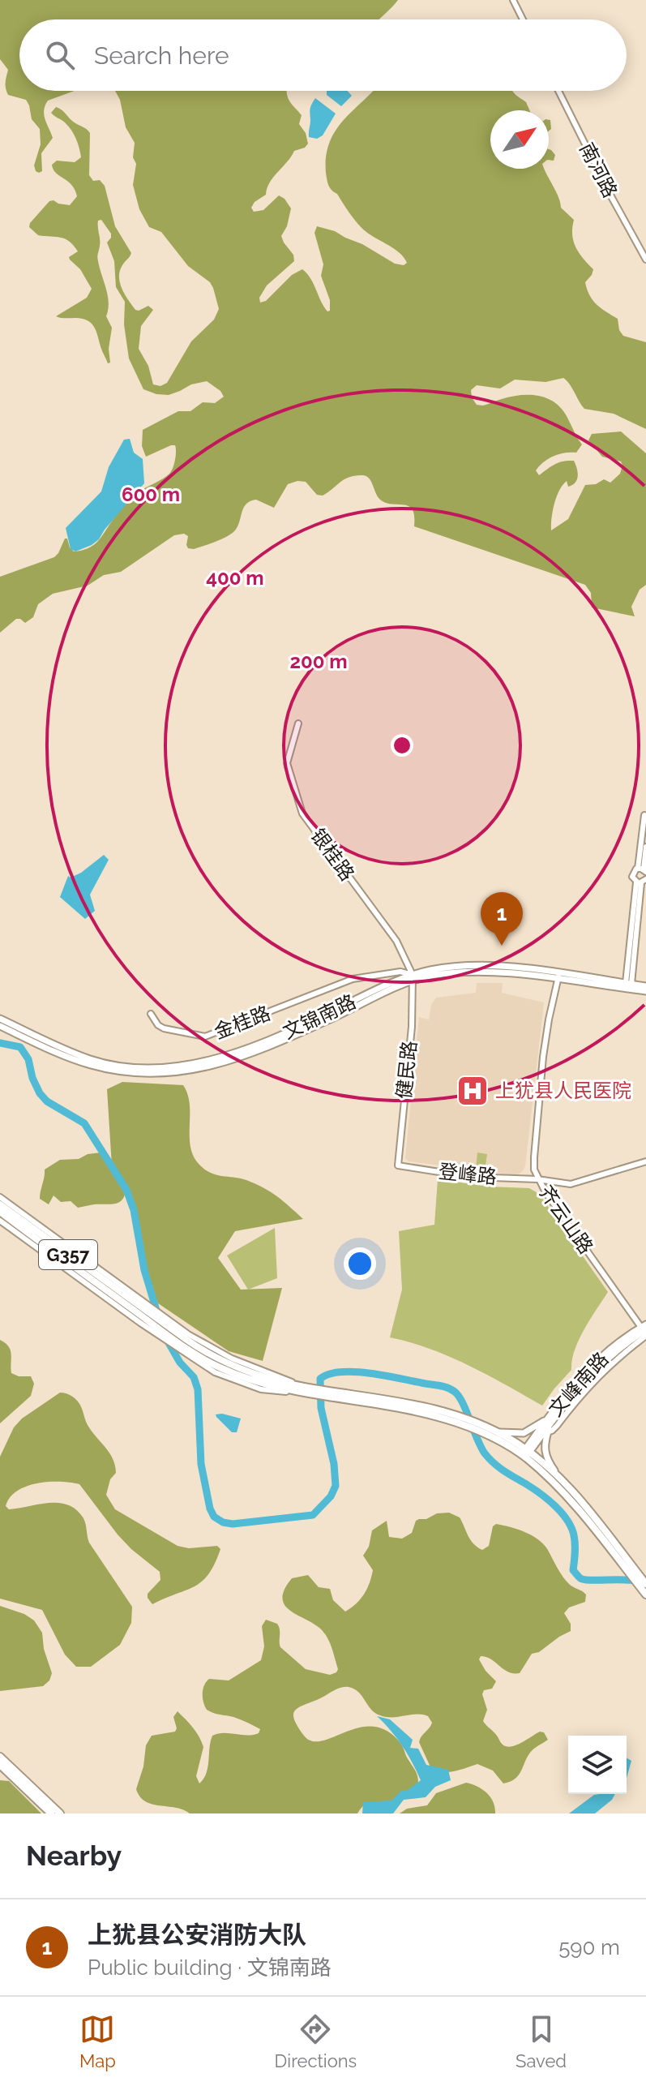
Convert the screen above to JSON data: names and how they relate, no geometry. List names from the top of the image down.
{
  "streets": {
    "highway": ["G357"],
    "main road": ["文锦南路", "文峰南路"],
    "street": [
      "南河路",
      "银桂路",
      "金桂路",
      "健民路",
      "登峰路",
      "齐云山路"
    ]
  },
  "crossings": [
    ["银桂路", "文锦南路"],
    ["银桂路", "金桂路"],
    ["银桂路", "健民路"],
    ["文锦南路", "金桂路"],
    ["文锦南路", "健民路"],
    ["文锦南路", "齐云山路"],
    ["金桂路", "健民路"],
    ["健民路", "登峰路"],
    ["登峰路", "齐云山路"],
    ["齐云山路", "文峰南路"],
    ["G357", "文峰南路"]
  ],
  "places": {
    "hospital": ["上犹县人民医院"]
  },
  "north": "top right",
  "page": {
    "search": "Search here",
    "pins": "1",
    "heading": "Nearby",
    "list": [
      {
        "mark": "1",
        "name": "上犹县公安消防大队",
        "note": "Public building · 文锦南路",
        "value": "590 m"
      }
    ],
    "nav": ["Map", "Directions", "Saved"]
  },
  "rings": ["600 m", "400 m", "200 m"]
}
